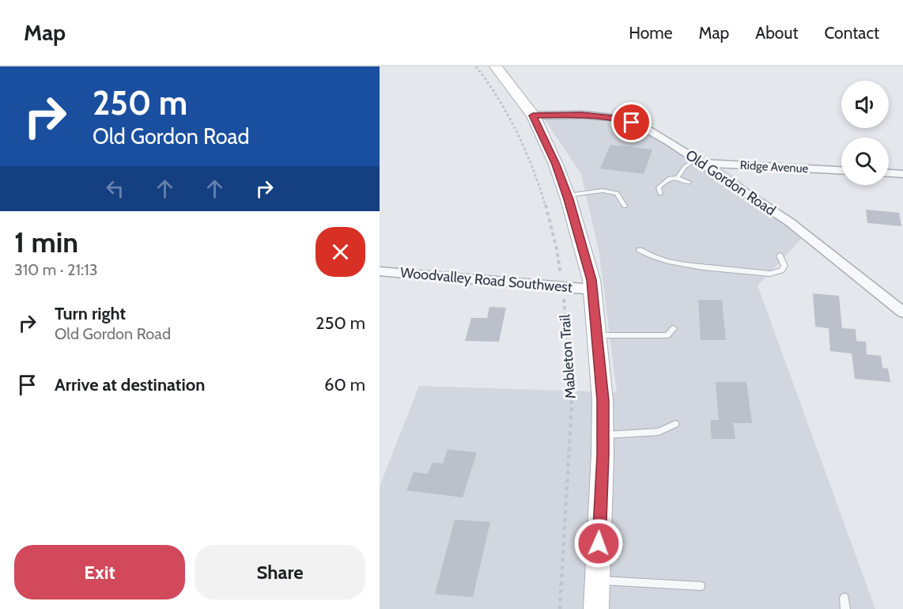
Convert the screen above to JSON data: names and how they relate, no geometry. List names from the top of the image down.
{
  "streets": {
    "street": ["Ridge Avenue", "Old Gordon Road", "Woodvalley Road Southwest"],
    "path": ["Mableton Trail"]
  },
  "crossings": [
    ["Ridge Avenue", "Old Gordon Road"],
    ["Woodvalley Road Southwest", "Mableton Trail"]
  ],
  "page": {
    "header": "Map",
    "nav": [
      "Home",
      "Map",
      "About",
      "Contact"
    ],
    "turn": ["250 m", "Old Gordon Road"],
    "heading": ["1 min", "310 m · 21:13"],
    "list": [
      {
        "name": "Turn right",
        "note": "Old Gordon Road",
        "value": "250 m"
      },
      {
        "name": "Arrive at destination",
        "value": "60 m"
      }
    ],
    "buttons": ["Exit", "Share"]
  }
}
